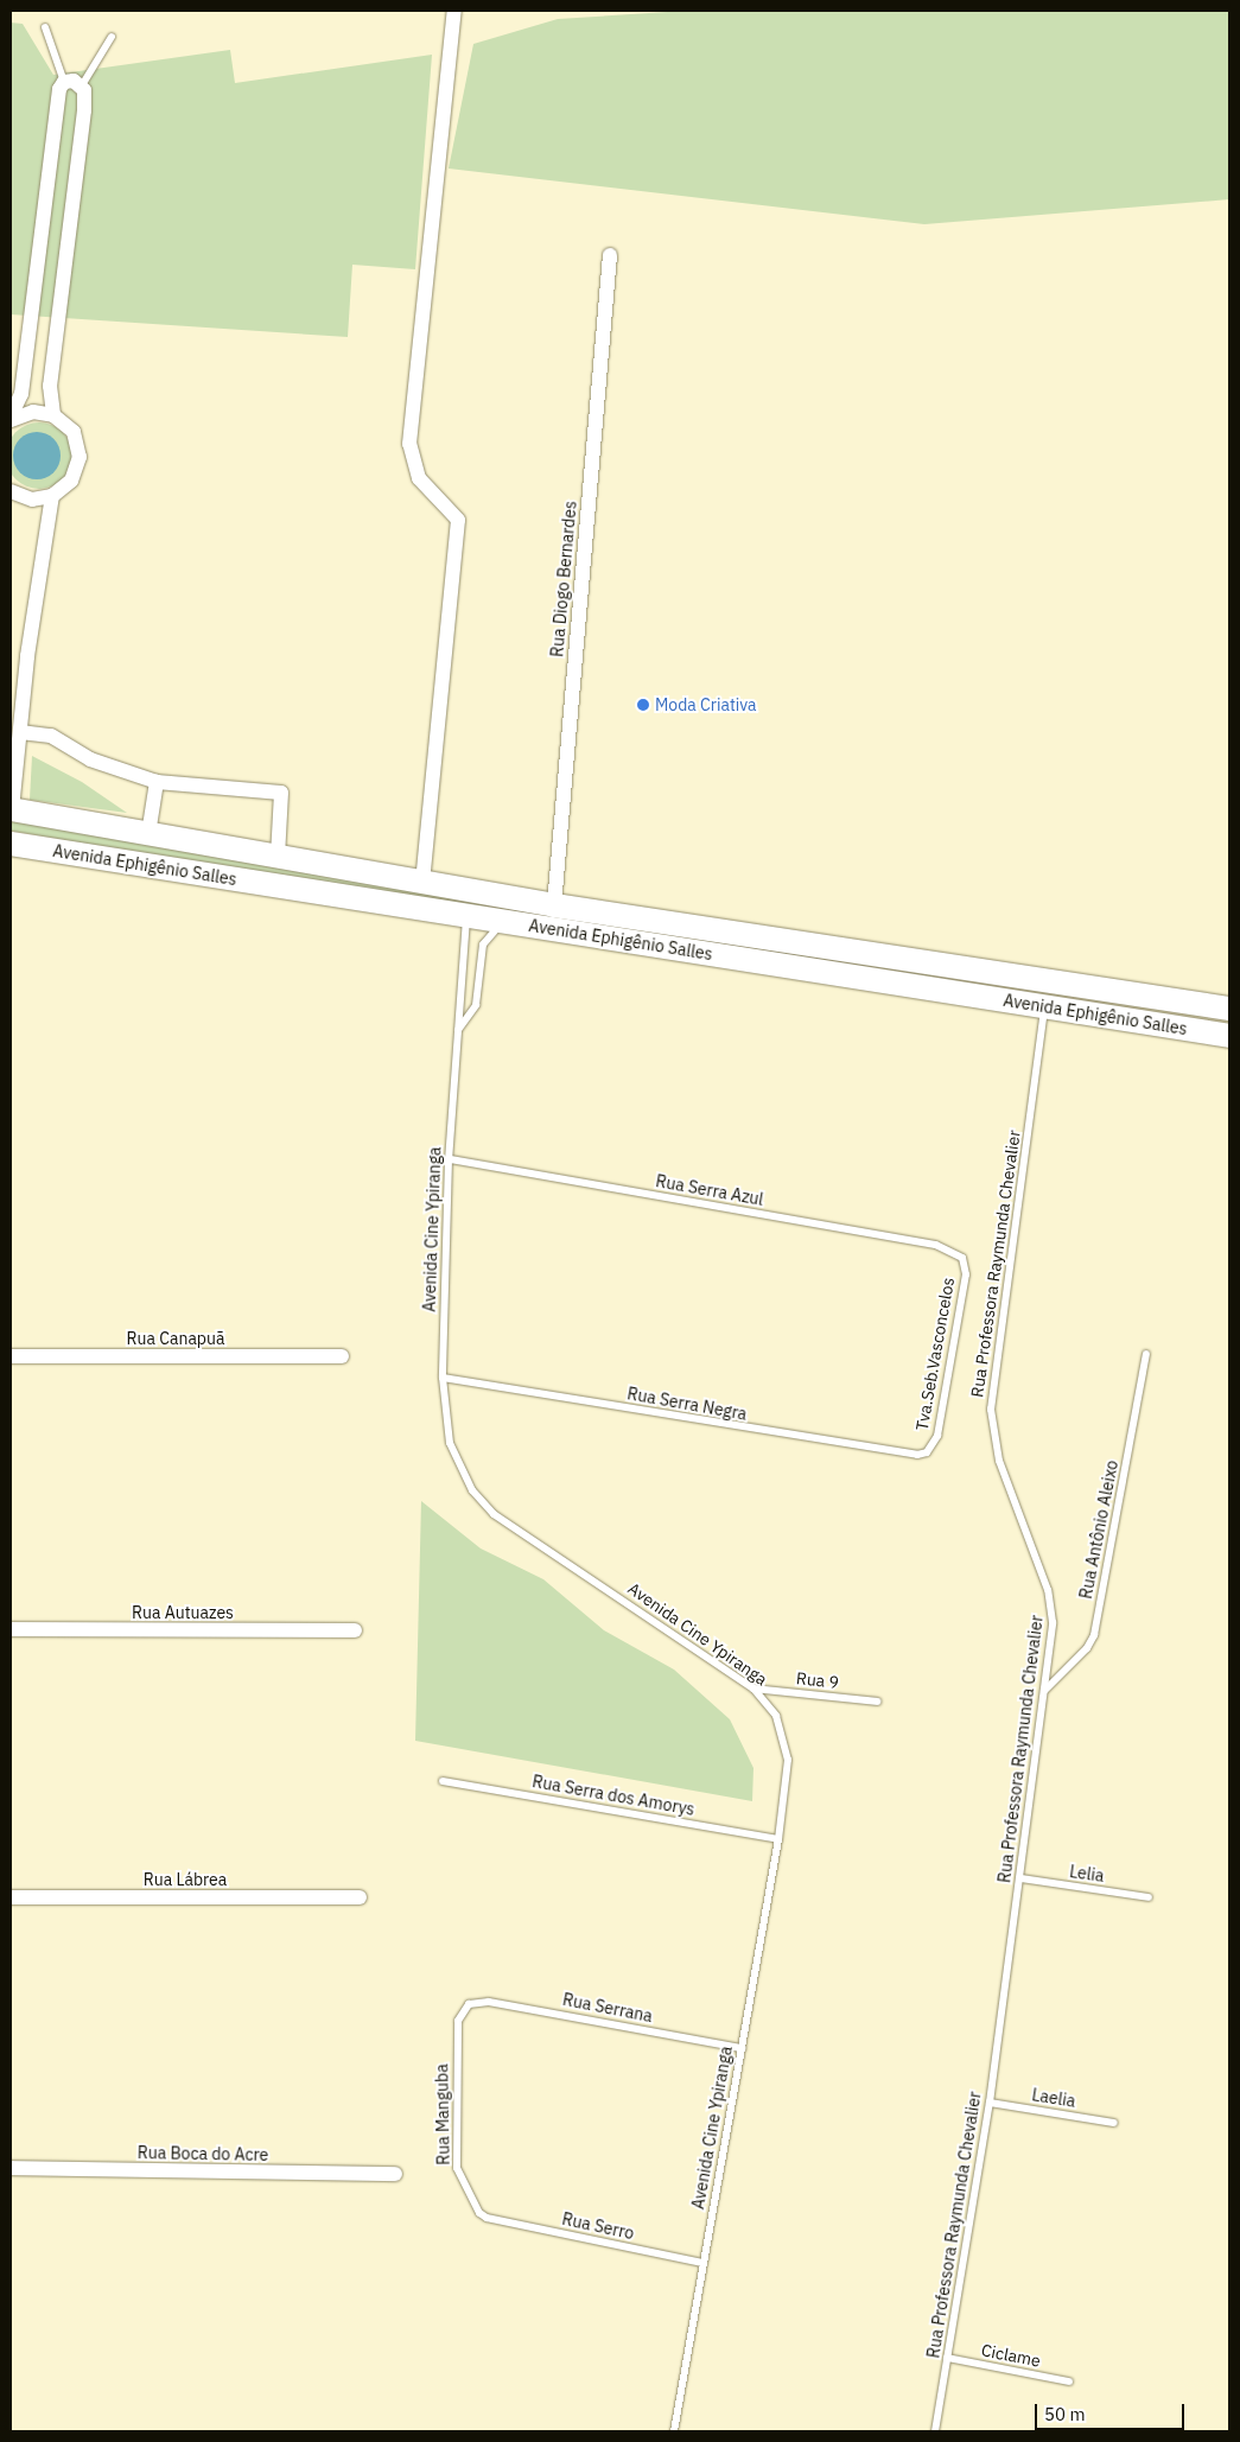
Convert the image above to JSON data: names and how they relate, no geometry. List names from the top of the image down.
{
  "streets": {
    "main road": ["Avenida Ephigênio Salles"],
    "street": [
      "Rua Diogo Bernardes",
      "Rua Canapuã",
      "Rua Autuazes",
      "Rua Lábrea",
      "Rua Boca do Acre"
    ],
    "lane": [
      "Rua Serra Azul",
      "Avenida Cine Ypiranga",
      "Rua Professora Raymunda Chevalier",
      "Tva.Seb.Vasconcelos",
      "Rua Serra Negra",
      "Rua Antônio Aleixo",
      "Rua 9",
      "Rua Serra dos Amorys",
      "Lelia",
      "Rua Serrana",
      "Laelia",
      "Rua Manguba",
      "Rua Serro",
      "Ciclame"
    ]
  },
  "crossings": [
    ["Rua Diogo Bernardes", "Avenida Ephigênio Salles"],
    ["Avenida Ephigênio Salles", "Avenida Cine Ypiranga"],
    ["Avenida Ephigênio Salles", "Rua Professora Raymunda Chevalier"],
    ["Rua Serra Azul", "Avenida Cine Ypiranga"],
    ["Rua Serra Azul", "Tva.Seb.Vasconcelos"],
    ["Avenida Cine Ypiranga", "Rua Serra Negra"],
    ["Avenida Cine Ypiranga", "Rua 9"],
    ["Avenida Cine Ypiranga", "Rua Serra dos Amorys"],
    ["Avenida Cine Ypiranga", "Rua Serrana"],
    ["Avenida Cine Ypiranga", "Rua Serro"],
    ["Rua Professora Raymunda Chevalier", "Rua Antônio Aleixo"],
    ["Rua Professora Raymunda Chevalier", "Lelia"],
    ["Rua Professora Raymunda Chevalier", "Laelia"],
    ["Rua Professora Raymunda Chevalier", "Ciclame"],
    ["Tva.Seb.Vasconcelos", "Rua Serra Negra"],
    ["Rua Serrana", "Rua Manguba"],
    ["Rua Manguba", "Rua Serro"]
  ],
  "places": ["Moda Criativa"],
  "scale_bar": "50 m"
}
